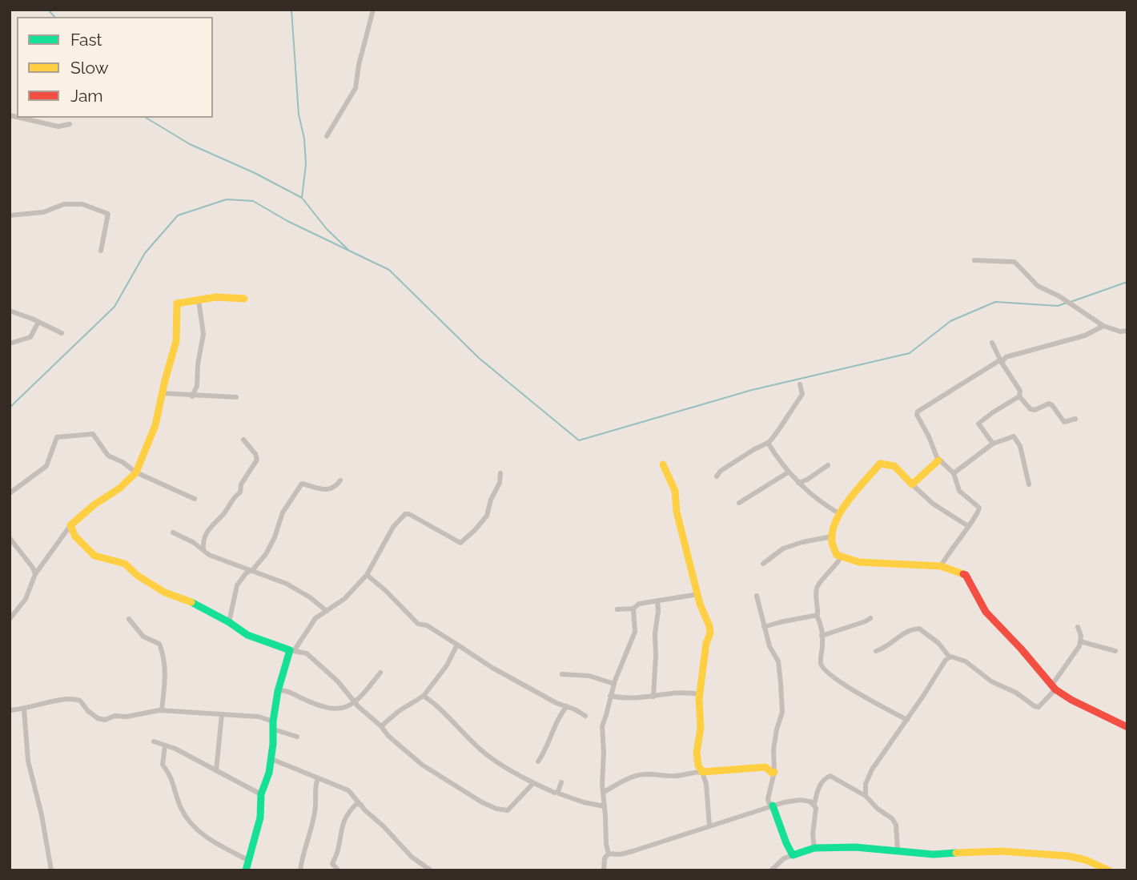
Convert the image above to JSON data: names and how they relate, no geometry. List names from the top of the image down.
{
  "legend": ["Fast", "Slow", "Jam"]
}
